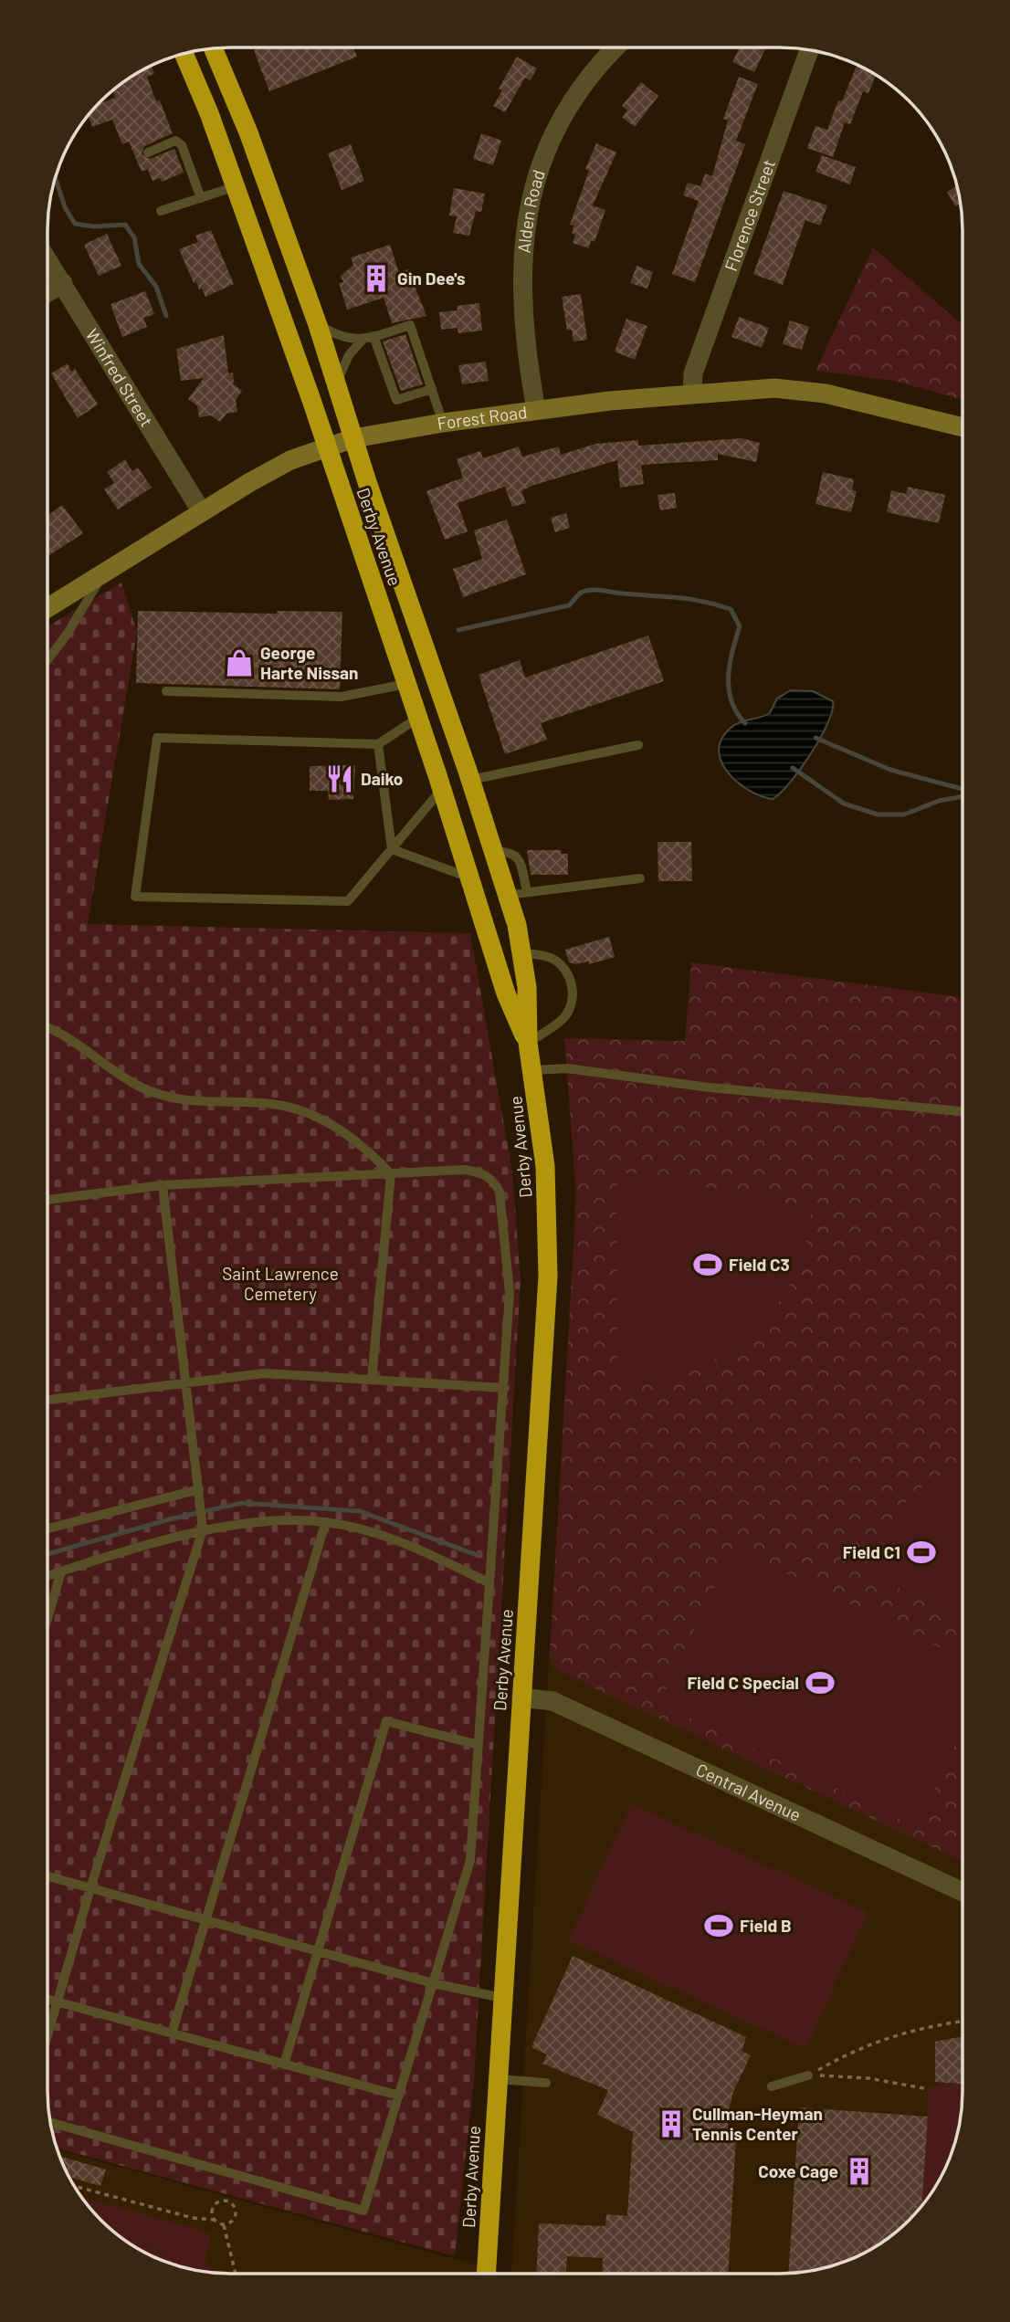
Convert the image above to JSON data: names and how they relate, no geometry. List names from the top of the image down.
{
  "streets": {
    "highway": ["Derby Avenue"],
    "main road": ["Forest Road"],
    "street": [
      "Alden Road",
      "Florence Street",
      "Winfred Street",
      "Central Avenue"
    ]
  },
  "crossings": [
    ["Alden Road", "Forest Road"],
    ["Florence Street", "Forest Road"],
    ["Winfred Street", "Forest Road"],
    ["Forest Road", "Derby Avenue"],
    ["Derby Avenue", "Central Avenue"]
  ],
  "parks": ["Saint Lawrence Cemetery"],
  "places": {
    "building": ["Gin Dee's", "Cullman-Heyman Tennis Center", "Coxe Cage"],
    "shop": ["George Harte Nissan"],
    "restaurant": ["Daiko"],
    "sports": [
      "Field C3",
      "Field C1",
      "Field C Special",
      "Field B"
    ]
  }
}
